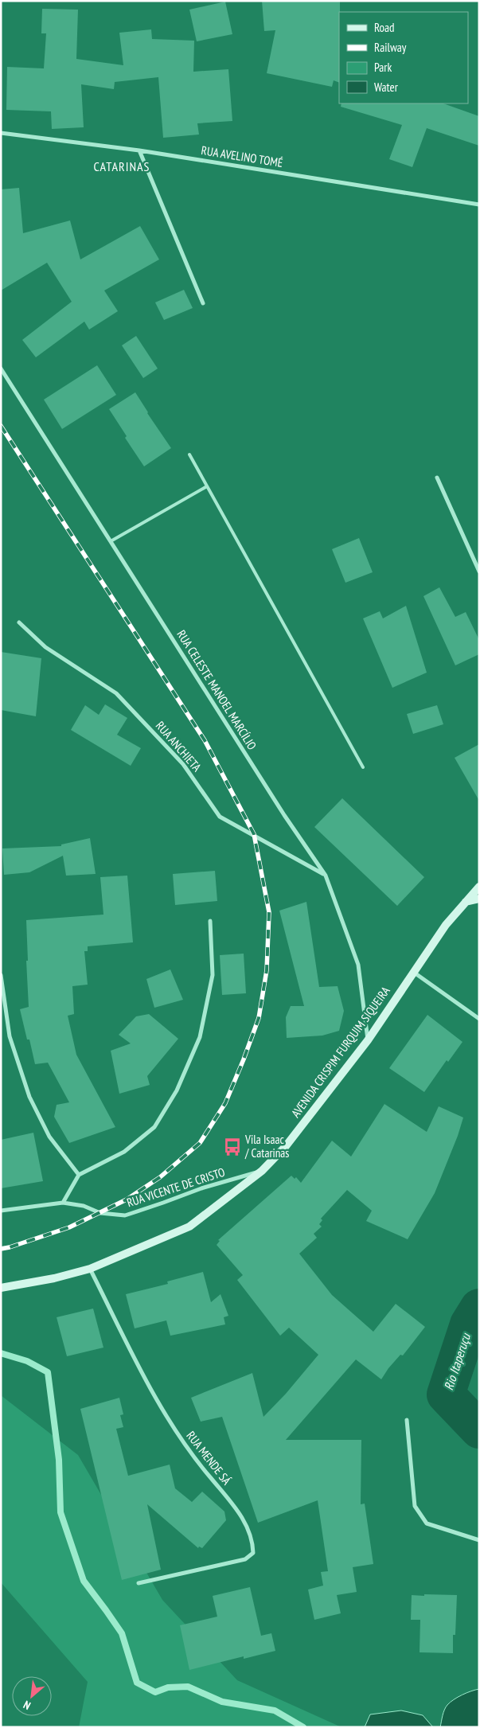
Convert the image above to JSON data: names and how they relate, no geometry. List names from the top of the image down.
{
  "streets": {
    "main road": ["AVENIDA CRISPIM FURQUIM SIQUEIRA"],
    "street": [
      "RUA AVELINO TOMÉ",
      "RUA CELESTE MANOEL MARCÍLIO",
      "RUA ANCHIETA",
      "RUA VICENTE DE CRISTO",
      "RUA MENDE SÁ"
    ]
  },
  "crossings": [
    ["RUA CELESTE MANOEL MARCÍLIO", "RUA ANCHIETA"],
    ["RUA CELESTE MANOEL MARCÍLIO", "AVENIDA CRISPIM FURQUIM SIQUEIRA"],
    ["AVENIDA CRISPIM FURQUIM SIQUEIRA", "RUA VICENTE DE CRISTO"],
    ["AVENIDA CRISPIM FURQUIM SIQUEIRA", "RUA MENDE SÁ"]
  ],
  "districts": ["CATARINAS"],
  "water": ["Rio Itaperuçu"],
  "places": {
    "bus stop": ["Vila Isaac / Catarinas"]
  },
  "legend": [
    "Road",
    "Railway",
    "Park",
    "Water"
  ],
  "north": "bottom left"
}
